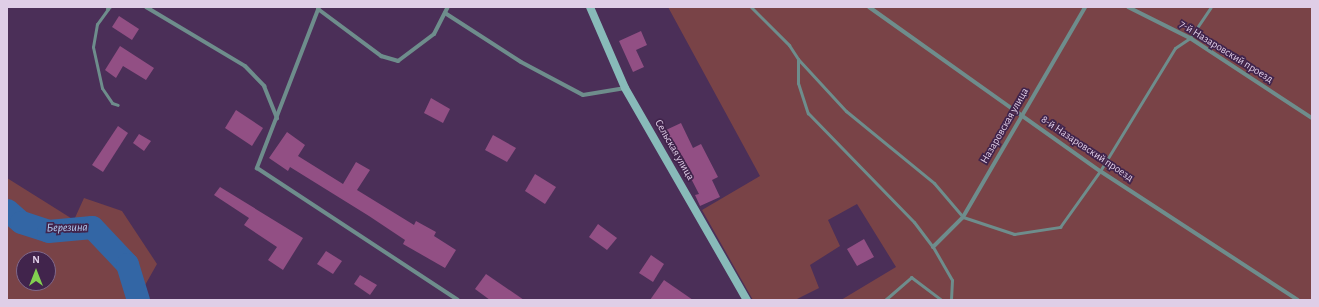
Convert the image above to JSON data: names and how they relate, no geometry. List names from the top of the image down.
{
  "streets": {
    "street": [
      "7-й Назаровский проезд",
      "Назаровская улица",
      "8-й Назаровский проезд",
      "Сельская улица"
    ]
  },
  "crossings": [
    ["Назаровская улица", "8-й Назаровский проезд"]
  ],
  "water": ["Березина"],
  "north": "top"
}
